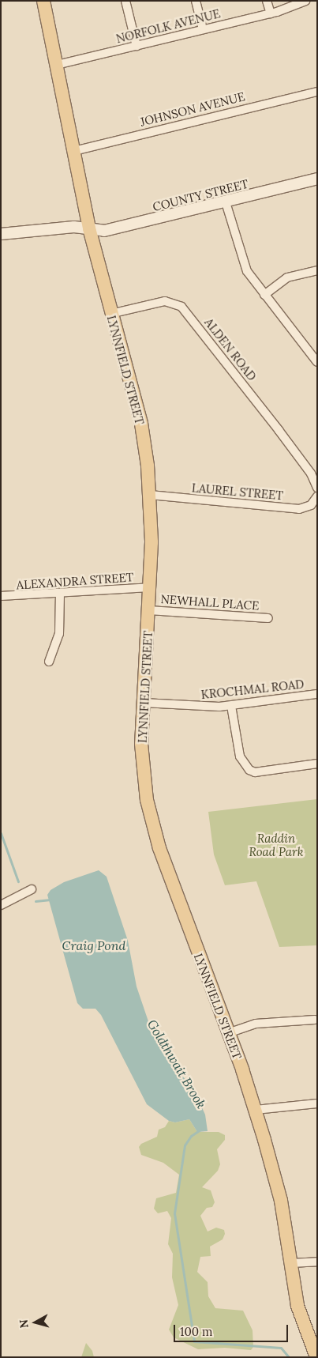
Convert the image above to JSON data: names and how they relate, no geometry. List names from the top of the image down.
{
  "streets": {
    "main road": ["COUNTY STREET", "LYNNFIELD STREET"],
    "street": [
      "NORFOLK AVENUE",
      "JOHNSON AVENUE",
      "ALDEN ROAD",
      "LAUREL STREET",
      "ALEXANDRA STREET",
      "NEWHALL PLACE",
      "KROCHMAL ROAD"
    ]
  },
  "crossings": [
    ["NORFOLK AVENUE", "LYNNFIELD STREET"],
    ["JOHNSON AVENUE", "LYNNFIELD STREET"],
    ["COUNTY STREET", "LYNNFIELD STREET"],
    ["ALDEN ROAD", "LYNNFIELD STREET"],
    ["LYNNFIELD STREET", "LAUREL STREET"],
    ["LYNNFIELD STREET", "ALEXANDRA STREET"],
    ["LYNNFIELD STREET", "NEWHALL PLACE"],
    ["LYNNFIELD STREET", "KROCHMAL ROAD"]
  ],
  "water": ["Craig Pond", "Goldthwait Brook"],
  "parks": ["Raddin Road Park"],
  "scale_bar": "100 m",
  "north": "left"
}
